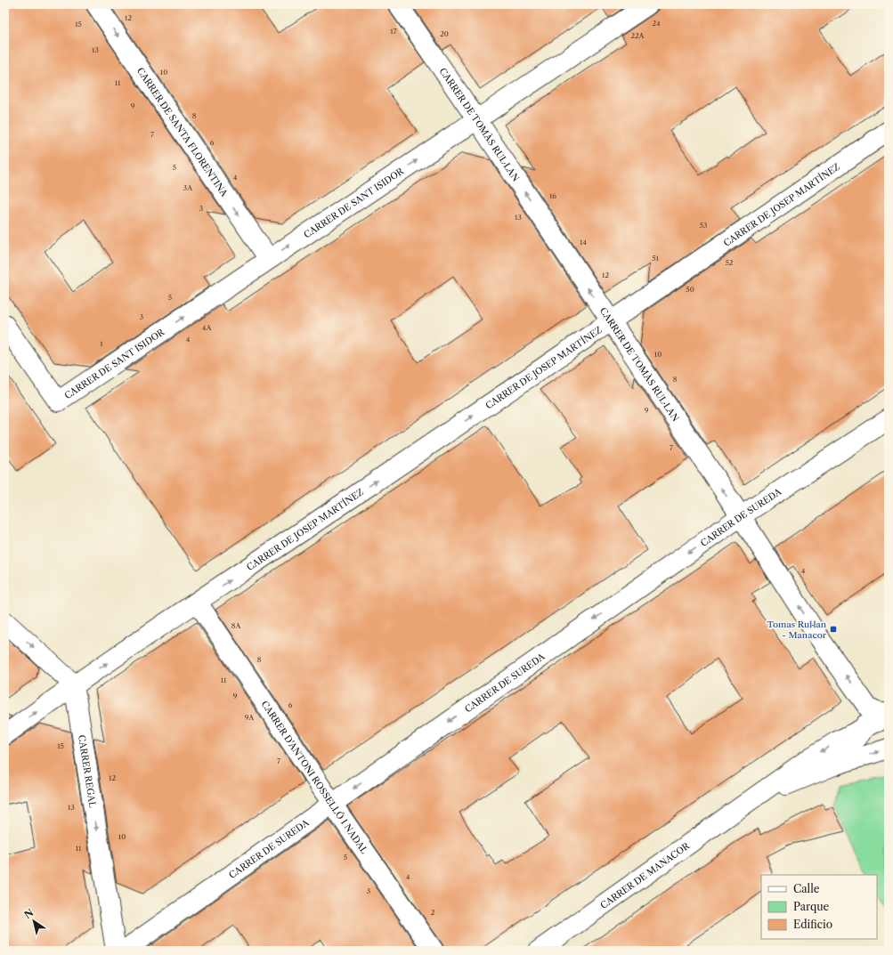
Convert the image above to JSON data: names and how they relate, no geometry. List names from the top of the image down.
{
  "streets": {
    "street": [
      "CARRER DE TOMÀS RUL·LAN",
      "CARRER DE SANTA FLORENTINA",
      "CARRER DE SANT ISIDOR",
      "CARRER DE JOSEP MARTÍNEZ",
      "CARRER DE SUREDA",
      "CARRER REGAL",
      "CARRER D'ANTONI ROSSELLÓ I NADAL",
      "CARRER DE MANACOR"
    ]
  },
  "crossings": [
    ["CARRER DE TOMÀS RUL·LAN", "CARRER DE SANT ISIDOR"],
    ["CARRER DE TOMÀS RUL·LAN", "CARRER DE JOSEP MARTÍNEZ"],
    ["CARRER DE TOMÀS RUL·LAN", "CARRER DE SUREDA"],
    ["CARRER DE TOMÀS RUL·LAN", "CARRER DE MANACOR"],
    ["CARRER DE SANTA FLORENTINA", "CARRER DE SANT ISIDOR"],
    ["CARRER DE JOSEP MARTÍNEZ", "CARRER REGAL"],
    ["CARRER DE JOSEP MARTÍNEZ", "CARRER D'ANTONI ROSSELLÓ I NADAL"],
    ["CARRER DE SUREDA", "CARRER D'ANTONI ROSSELLÓ I NADAL"]
  ],
  "one_way": [
    "CARRER DE TOMÀS RUL·LAN",
    "CARRER DE SANTA FLORENTINA",
    "CARRER DE SANT ISIDOR",
    "CARRER DE JOSEP MARTÍNEZ",
    "CARRER DE SUREDA",
    "CARRER REGAL"
  ],
  "places": {
    "transit": ["Tomas Rul·lan - Manacor"]
  },
  "house_numbers": [
    "12",
    "24",
    "15",
    "17",
    "20",
    "22A",
    "13",
    "10",
    "11",
    "9",
    "8",
    "7",
    "6",
    "5",
    "4",
    "3A",
    "16",
    "3",
    "13",
    "53",
    "14",
    "51",
    "52",
    "12",
    "50",
    "5",
    "3",
    "4A",
    "4",
    "1",
    "10",
    "8",
    "9",
    "7",
    "4",
    "8A",
    "8",
    "11",
    "9",
    "6",
    "9A",
    "15",
    "7",
    "12",
    "13",
    "10",
    "11",
    "5",
    "4",
    "3",
    "2"
  ],
  "legend": ["Calle", "Parque", "Edificio"],
  "north": "top left"
}
